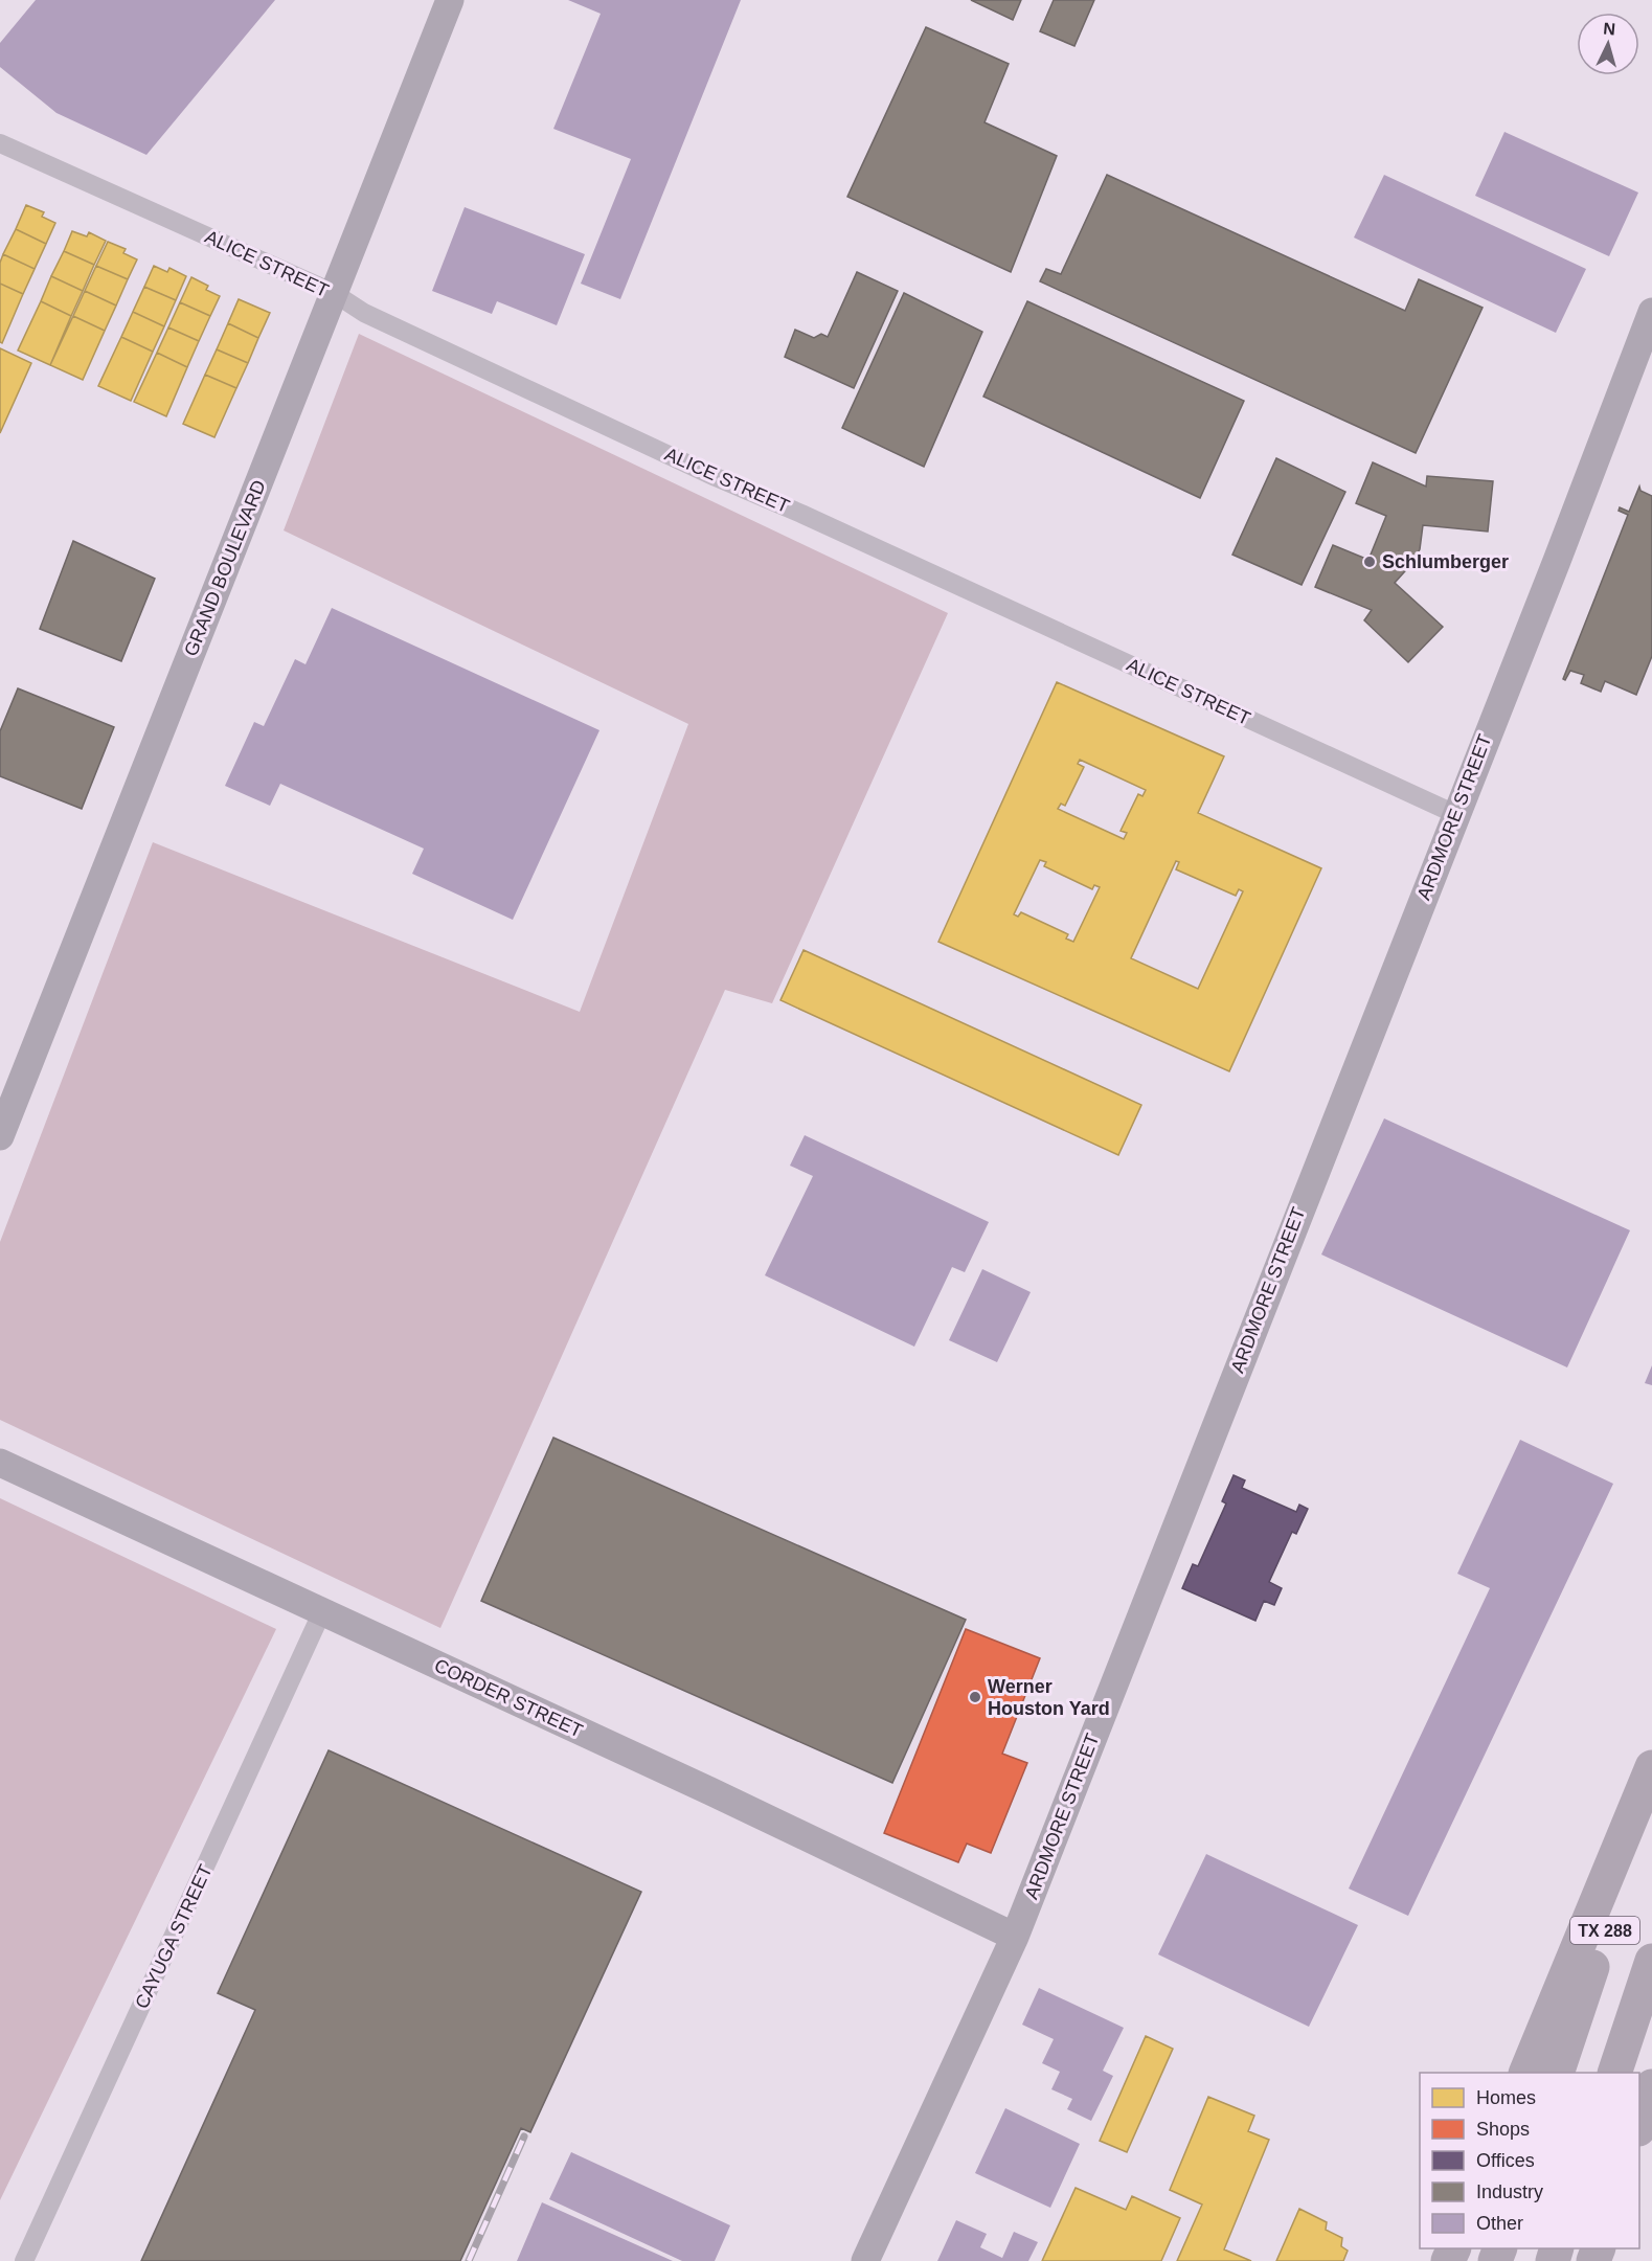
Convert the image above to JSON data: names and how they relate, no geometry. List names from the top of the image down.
{
  "streets": {
    "highway": ["TX 288"],
    "street": [
      "ALICE STREET",
      "GRAND BOULEVARD",
      "ARDMORE STREET",
      "CORDER STREET",
      "CAYUGA STREET"
    ]
  },
  "crossings": [
    ["ALICE STREET", "GRAND BOULEVARD"],
    ["ALICE STREET", "ARDMORE STREET"],
    ["ARDMORE STREET", "CORDER STREET"],
    ["CORDER STREET", "CAYUGA STREET"]
  ],
  "places": ["Schlumberger", "Werner Houston Yard"],
  "legend": [
    "Homes",
    "Shops",
    "Offices",
    "Industry",
    "Other"
  ],
  "north": "top"
}
